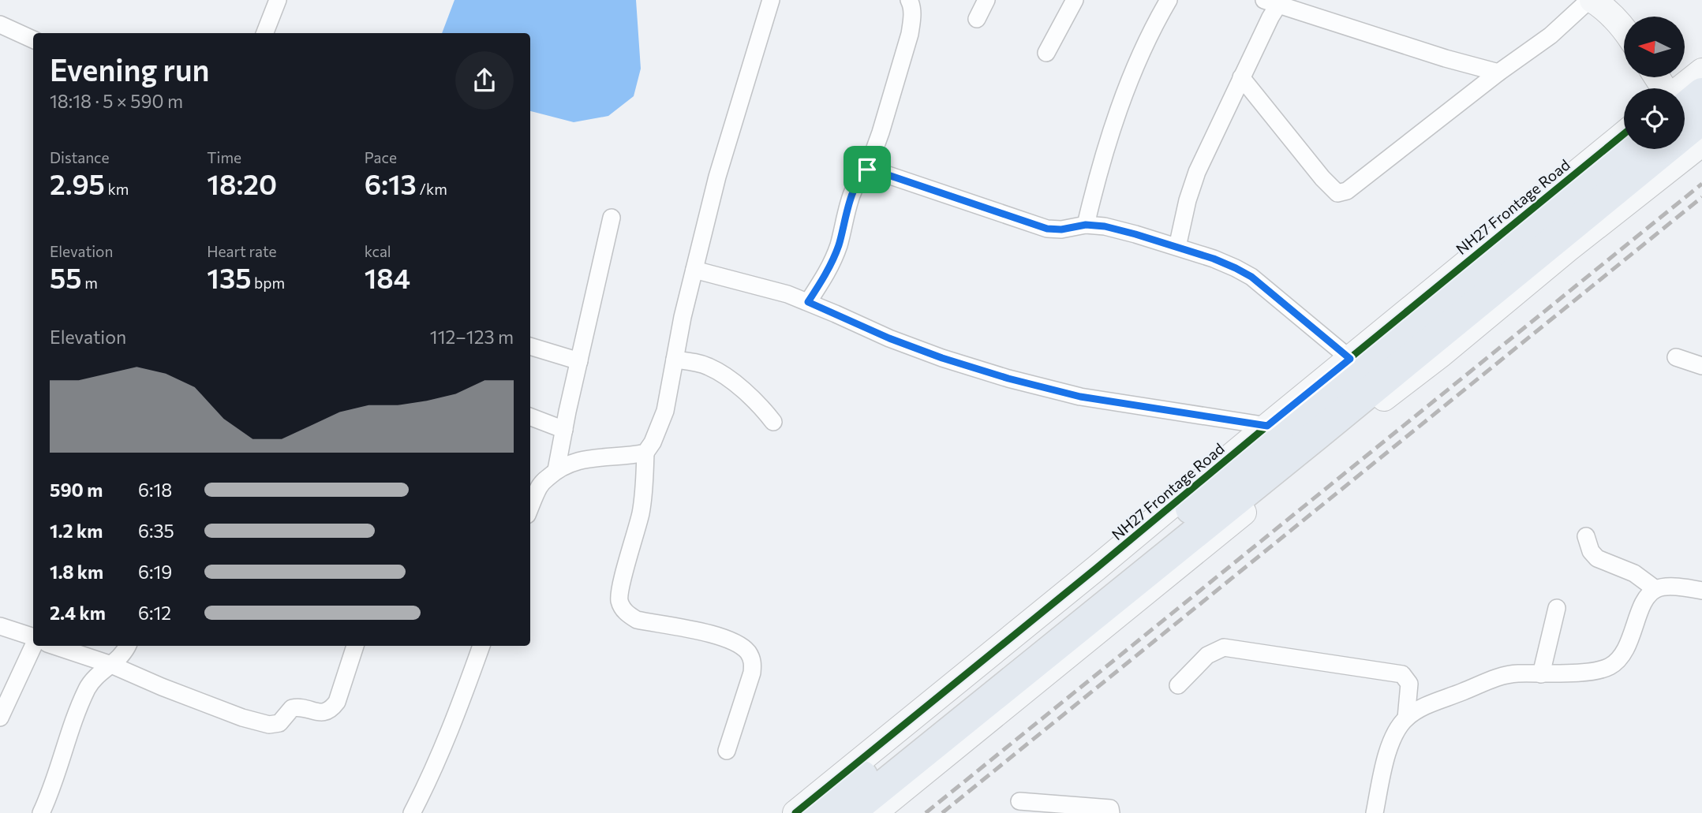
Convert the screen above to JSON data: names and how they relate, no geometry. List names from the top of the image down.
{
  "streets": {
    "street": ["NH27 Frontage Road"]
  },
  "north": "left",
  "page": {
    "heading": ["Evening run", "18:18 · 5 × 590 m"],
    "stats": [
      ["Distance", "2.95 km"],
      ["Time", "18:20"],
      ["Pace", "6:13 /km"],
      ["Elevation", "55 m"],
      ["Heart rate", "135 bpm"],
      ["kcal", "184"]
    ],
    "chart": ["Elevation", "112–123 m"],
    "list": [
      {
        "name": "590 m",
        "note": "6:18"
      },
      {
        "name": "1.2 km",
        "note": "6:35"
      },
      {
        "name": "1.8 km",
        "note": "6:19"
      },
      {
        "name": "2.4 km",
        "note": "6:12"
      }
    ]
  }
}
